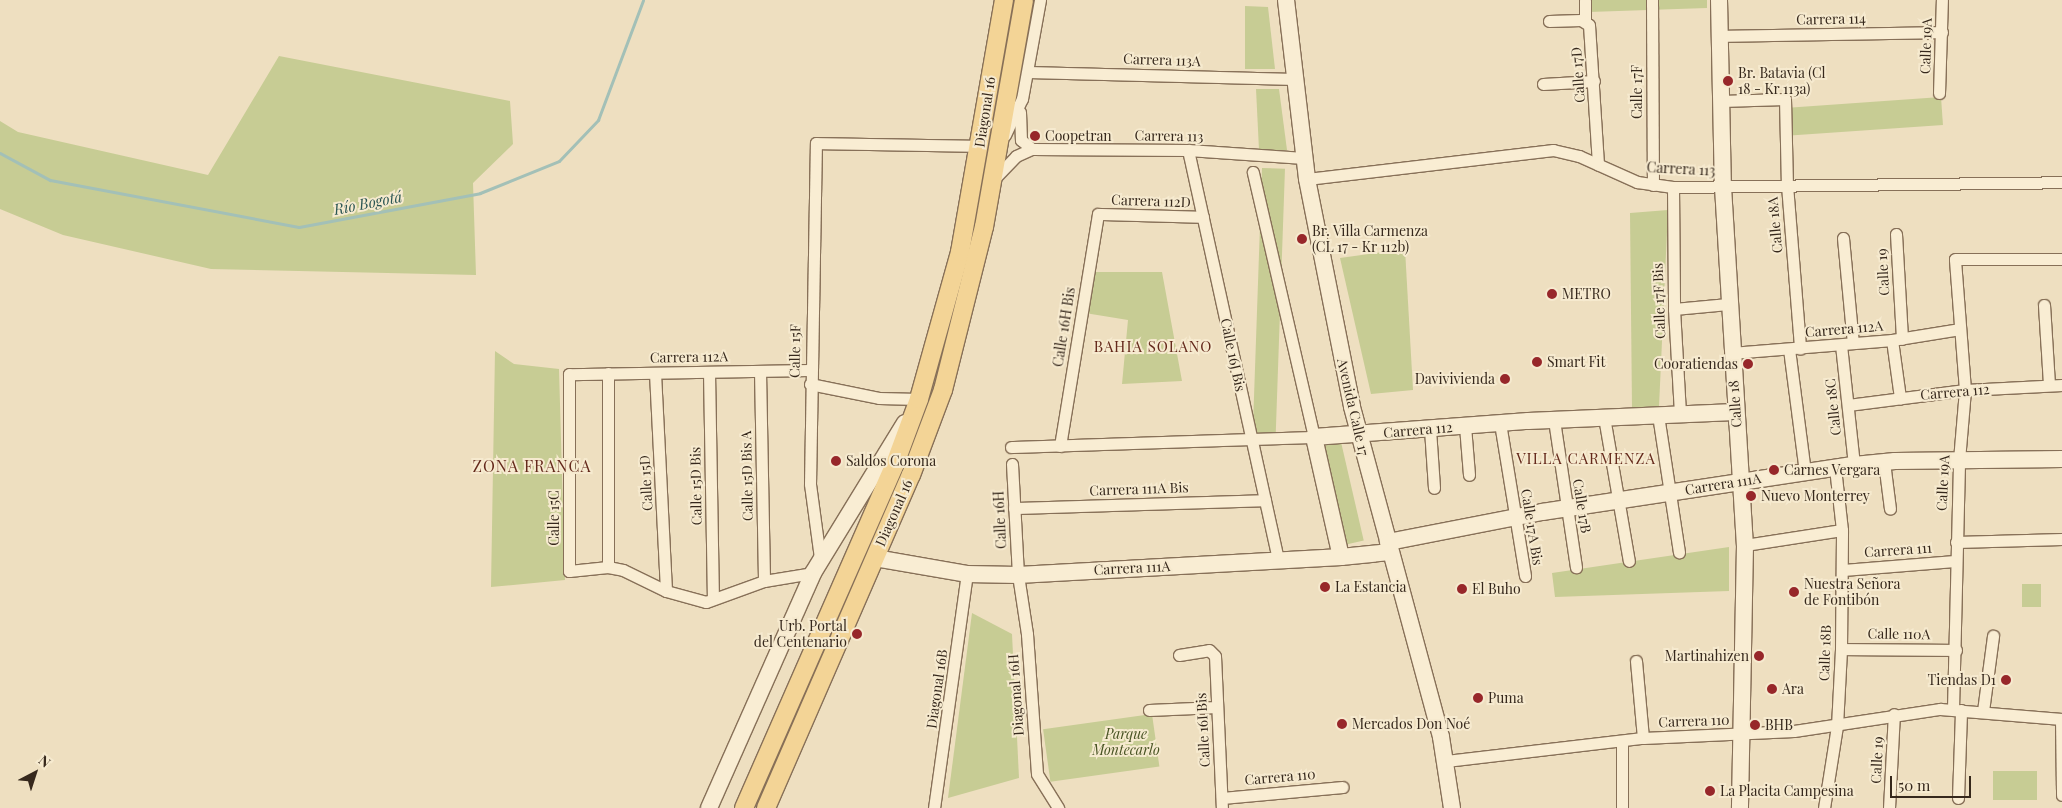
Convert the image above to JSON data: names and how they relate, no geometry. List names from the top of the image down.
{
  "streets": {
    "main road": ["Diagonal 16"],
    "street": [
      "Carrera 114",
      "Calle 19A",
      "Carrera 113A",
      "Calle 17D",
      "Calle 17F",
      "Carrera 113",
      "Carrera 112D",
      "Calle 18A",
      "Calle 19",
      "Calle 17F Bis",
      "Calle 16H Bis",
      "Carrera 112A",
      "Calle 15F",
      "Calle 16J Bis",
      "Carrera 112",
      "Calle 18",
      "Avenida Calle 17",
      "Calle 18C",
      "Calle 15D Bis A",
      "Calle 15D",
      "Carrera 111A",
      "Calle 15D Bis",
      "Carrera 111A Bis",
      "Calle 17B",
      "Calle 15C",
      "Calle 16H",
      "Calle 17A Bis",
      "Carrera 111",
      "Calle 110A",
      "Calle 18B",
      "Diagonal 16B",
      "Diagonal 16H",
      "Carrera 110",
      "Calle 16I Bis"
    ]
  },
  "crossings": [
    ["Carrera 114", "Calle 19A"],
    ["Carrera 114", "Calle 18"],
    ["Calle 19A", "Carrera 112A"],
    ["Calle 19A", "Carrera 112"],
    ["Calle 19A", "Carrera 111A"],
    ["Calle 19A", "Carrera 111"],
    ["Calle 19A", "Calle 110A"],
    ["Calle 19A", "Carrera 110"],
    ["Carrera 113A", "Diagonal 16"],
    ["Carrera 113A", "Avenida Calle 17"],
    ["Calle 17D", "Carrera 113"],
    ["Calle 17F", "Carrera 113"],
    ["Diagonal 16", "Calle 15F"],
    ["Diagonal 16", "Carrera 111A"],
    ["Carrera 113", "Calle 18A"],
    ["Carrera 113", "Calle 17F Bis"],
    ["Carrera 113", "Calle 16J Bis"],
    ["Carrera 113", "Calle 18"],
    ["Carrera 113", "Avenida Calle 17"],
    ["Carrera 112D", "Calle 16H Bis"],
    ["Carrera 112D", "Calle 16J Bis"],
    ["Calle 18A", "Carrera 112A"],
    ["Calle 18A", "Calle 18"],
    ["Calle 18A", "Carrera 111A"],
    ["Calle 19", "Carrera 112A"],
    ["Calle 19", "Carrera 112"],
    ["Calle 19", "Carrera 110"],
    ["Calle 17F Bis", "Carrera 112"],
    ["Calle 16H Bis", "Carrera 112"],
    ["Carrera 112A", "Calle 15F"],
    ["Carrera 112A", "Calle 18"],
    ["Carrera 112A", "Calle 18C"],
    ["Carrera 112A", "Calle 15D Bis A"],
    ["Carrera 112A", "Calle 15D"],
    ["Carrera 112A", "Calle 15D Bis"],
    ["Carrera 112A", "Calle 15C"],
    ["Calle 16J Bis", "Carrera 112"],
    ["Calle 16J Bis", "Carrera 111A"],
    ["Calle 16J Bis", "Carrera 111A Bis"],
    ["Carrera 112", "Calle 18"],
    ["Carrera 112", "Avenida Calle 17"],
    ["Carrera 112", "Calle 18C"],
    ["Carrera 112", "Calle 17B"],
    ["Carrera 112", "Calle 17A Bis"],
    ["Calle 18", "Carrera 111A"],
    ["Calle 18", "Carrera 110"],
    ["Avenida Calle 17", "Carrera 111A"],
    ["Avenida Calle 17", "Carrera 110"],
    ["Calle 18C", "Carrera 111A"],
    ["Carrera 111A", "Calle 17B"],
    ["Carrera 111A", "Calle 16H"],
    ["Carrera 111A", "Calle 17A Bis"],
    ["Carrera 111A", "Calle 18B"],
    ["Carrera 111A", "Diagonal 16B"],
    ["Carrera 111A", "Diagonal 16H"],
    ["Carrera 111A Bis", "Calle 16H"],
    ["Calle 16H", "Diagonal 16H"],
    ["Carrera 111", "Calle 18B"],
    ["Calle 110A", "Calle 18B"],
    ["Calle 18B", "Carrera 110"],
    ["Carrera 110", "Calle 16I Bis"]
  ],
  "districts": ["BAHIA SOLANO", "VILLA CARMENZA", "ZONA FRANCA"],
  "water": ["Río Bogotá"],
  "parks": ["Parque Montecarlo"],
  "places": [
    "Br. Batavia (Cl 18 - Kr 113a)",
    "Coopetran",
    "Br. Villa Carmenza (CL 17 - Kr 112b)",
    "METRO",
    "Smart Fit",
    "Cooratiendas",
    "Davivivienda",
    "Saldos Corona",
    "Carnes Vergara",
    "Nuevo Monterrey",
    "La Estancia",
    "El Buho",
    "Nuestra Señora de Fontibón",
    "Urb. Portal del Centenario",
    "Martinahizen",
    "Tiendas D1",
    "Ara",
    "Puma",
    "Mercados Don Noé",
    "BHB",
    "La Placita Campesina"
  ],
  "scale_bar": "50 m",
  "north": "top right"
}
